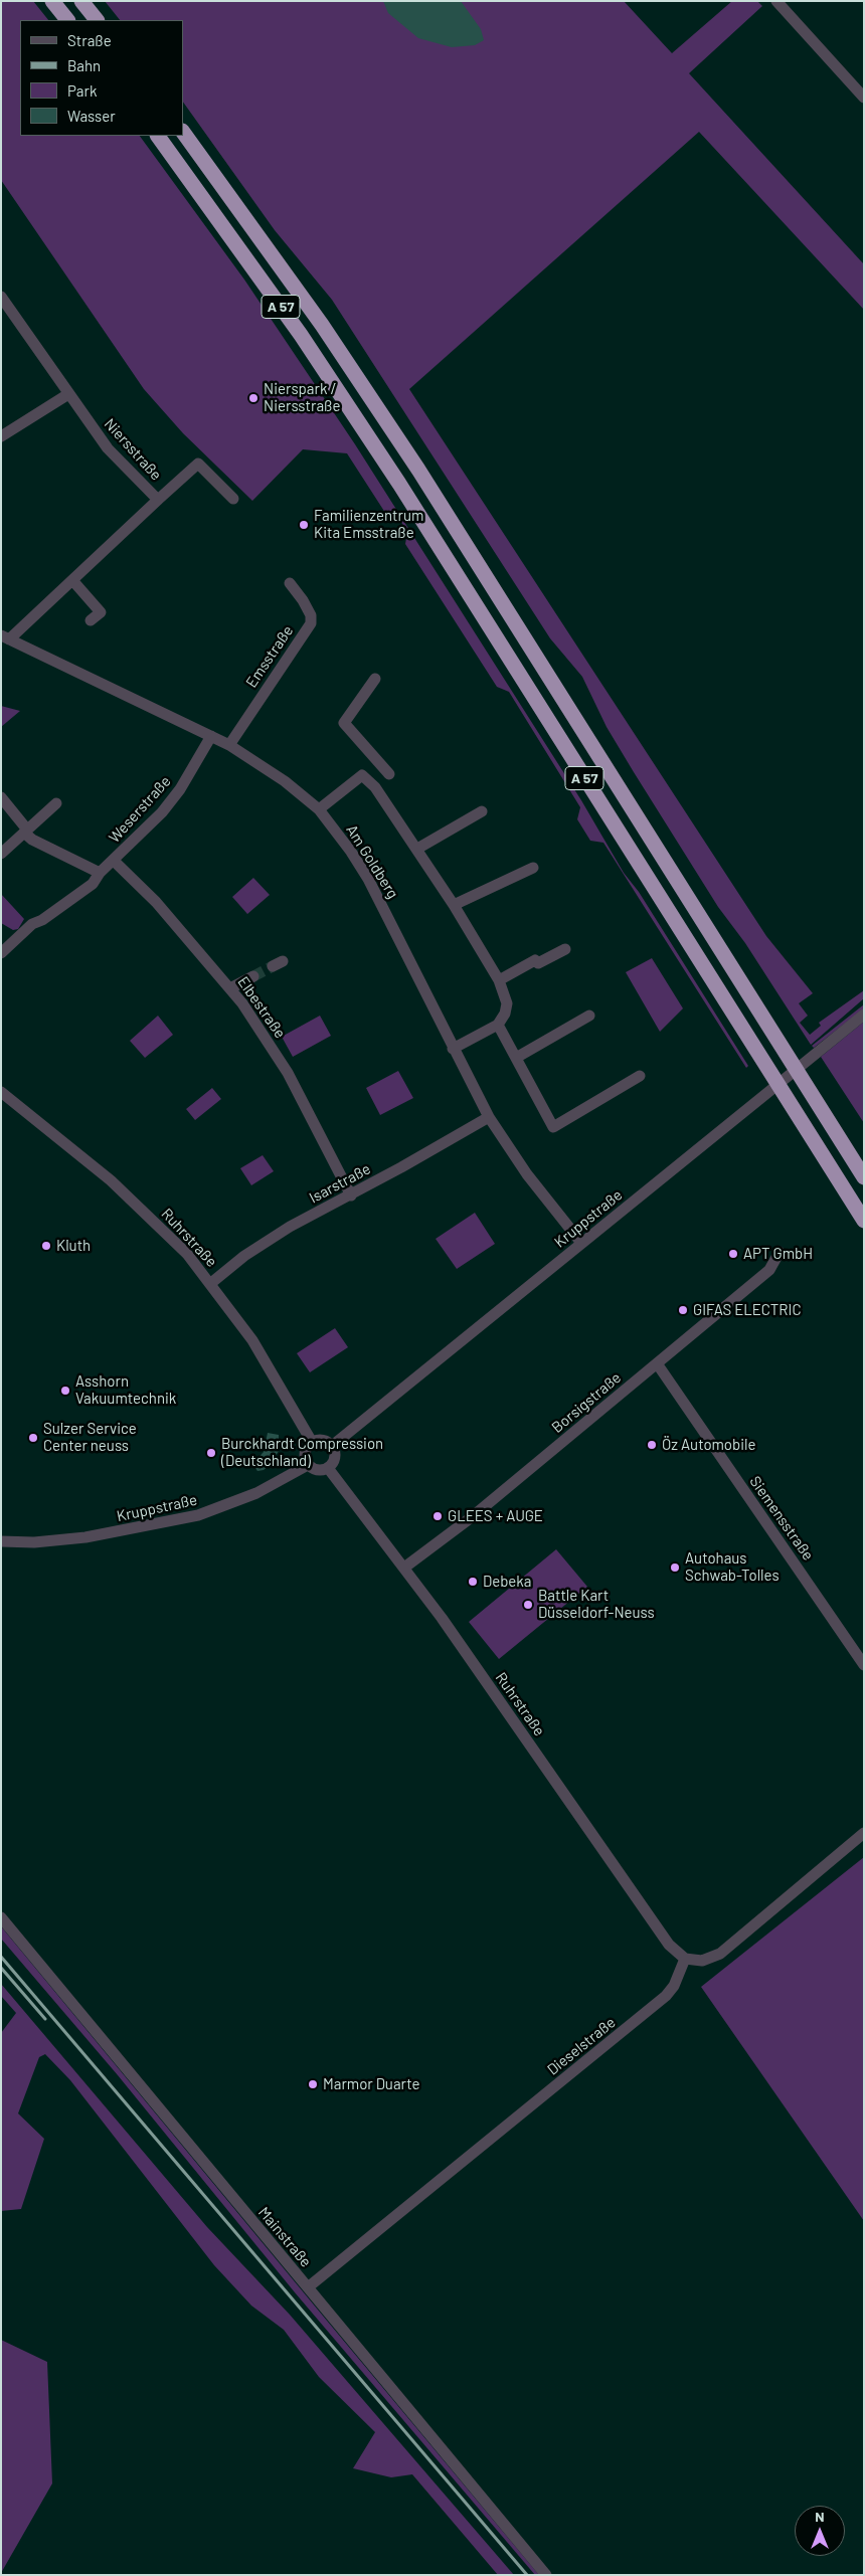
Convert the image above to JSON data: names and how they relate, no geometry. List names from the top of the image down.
{
  "streets": {
    "highway": ["A 57"],
    "street": [
      "Niersstraße",
      "Emsstraße",
      "Weserstraße",
      "Am Goldberg",
      "Elbestraße",
      "Isarstraße",
      "Kruppstraße",
      "Ruhrstraße",
      "Borsigstraße",
      "Siemensstraße",
      "Dieselstraße",
      "Mainstraße"
    ]
  },
  "crossings": [
    ["Niersstraße", "Am Goldberg"],
    ["Emsstraße", "Am Goldberg"],
    ["Weserstraße", "Am Goldberg"],
    ["Weserstraße", "Elbestraße"],
    ["Am Goldberg", "Isarstraße"],
    ["Am Goldberg", "Kruppstraße"],
    ["Elbestraße", "Isarstraße"],
    ["Isarstraße", "Ruhrstraße"],
    ["Kruppstraße", "Ruhrstraße"],
    ["Ruhrstraße", "Borsigstraße"],
    ["Ruhrstraße", "Dieselstraße"],
    ["Borsigstraße", "Siemensstraße"],
    ["Dieselstraße", "Mainstraße"]
  ],
  "places": [
    "Nierspark / Niersstraße",
    "Familienzentrum Kita Emsstraße",
    "Kluth",
    "APT GmbH",
    "GIFAS ELECTRIC",
    "Asshorn Vakuumtechnik",
    "Sulzer Service Center neuss",
    "Öz Automobile",
    "Burckhardt Compression (Deutschland)",
    "GLEES + AUGE",
    "Autohaus Schwab-Tolles",
    "Debeka",
    "Battle Kart Düsseldorf-Neuss",
    "Marmor Duarte"
  ],
  "legend": [
    "Straße",
    "Bahn",
    "Park",
    "Wasser"
  ],
  "north": "top"
}
